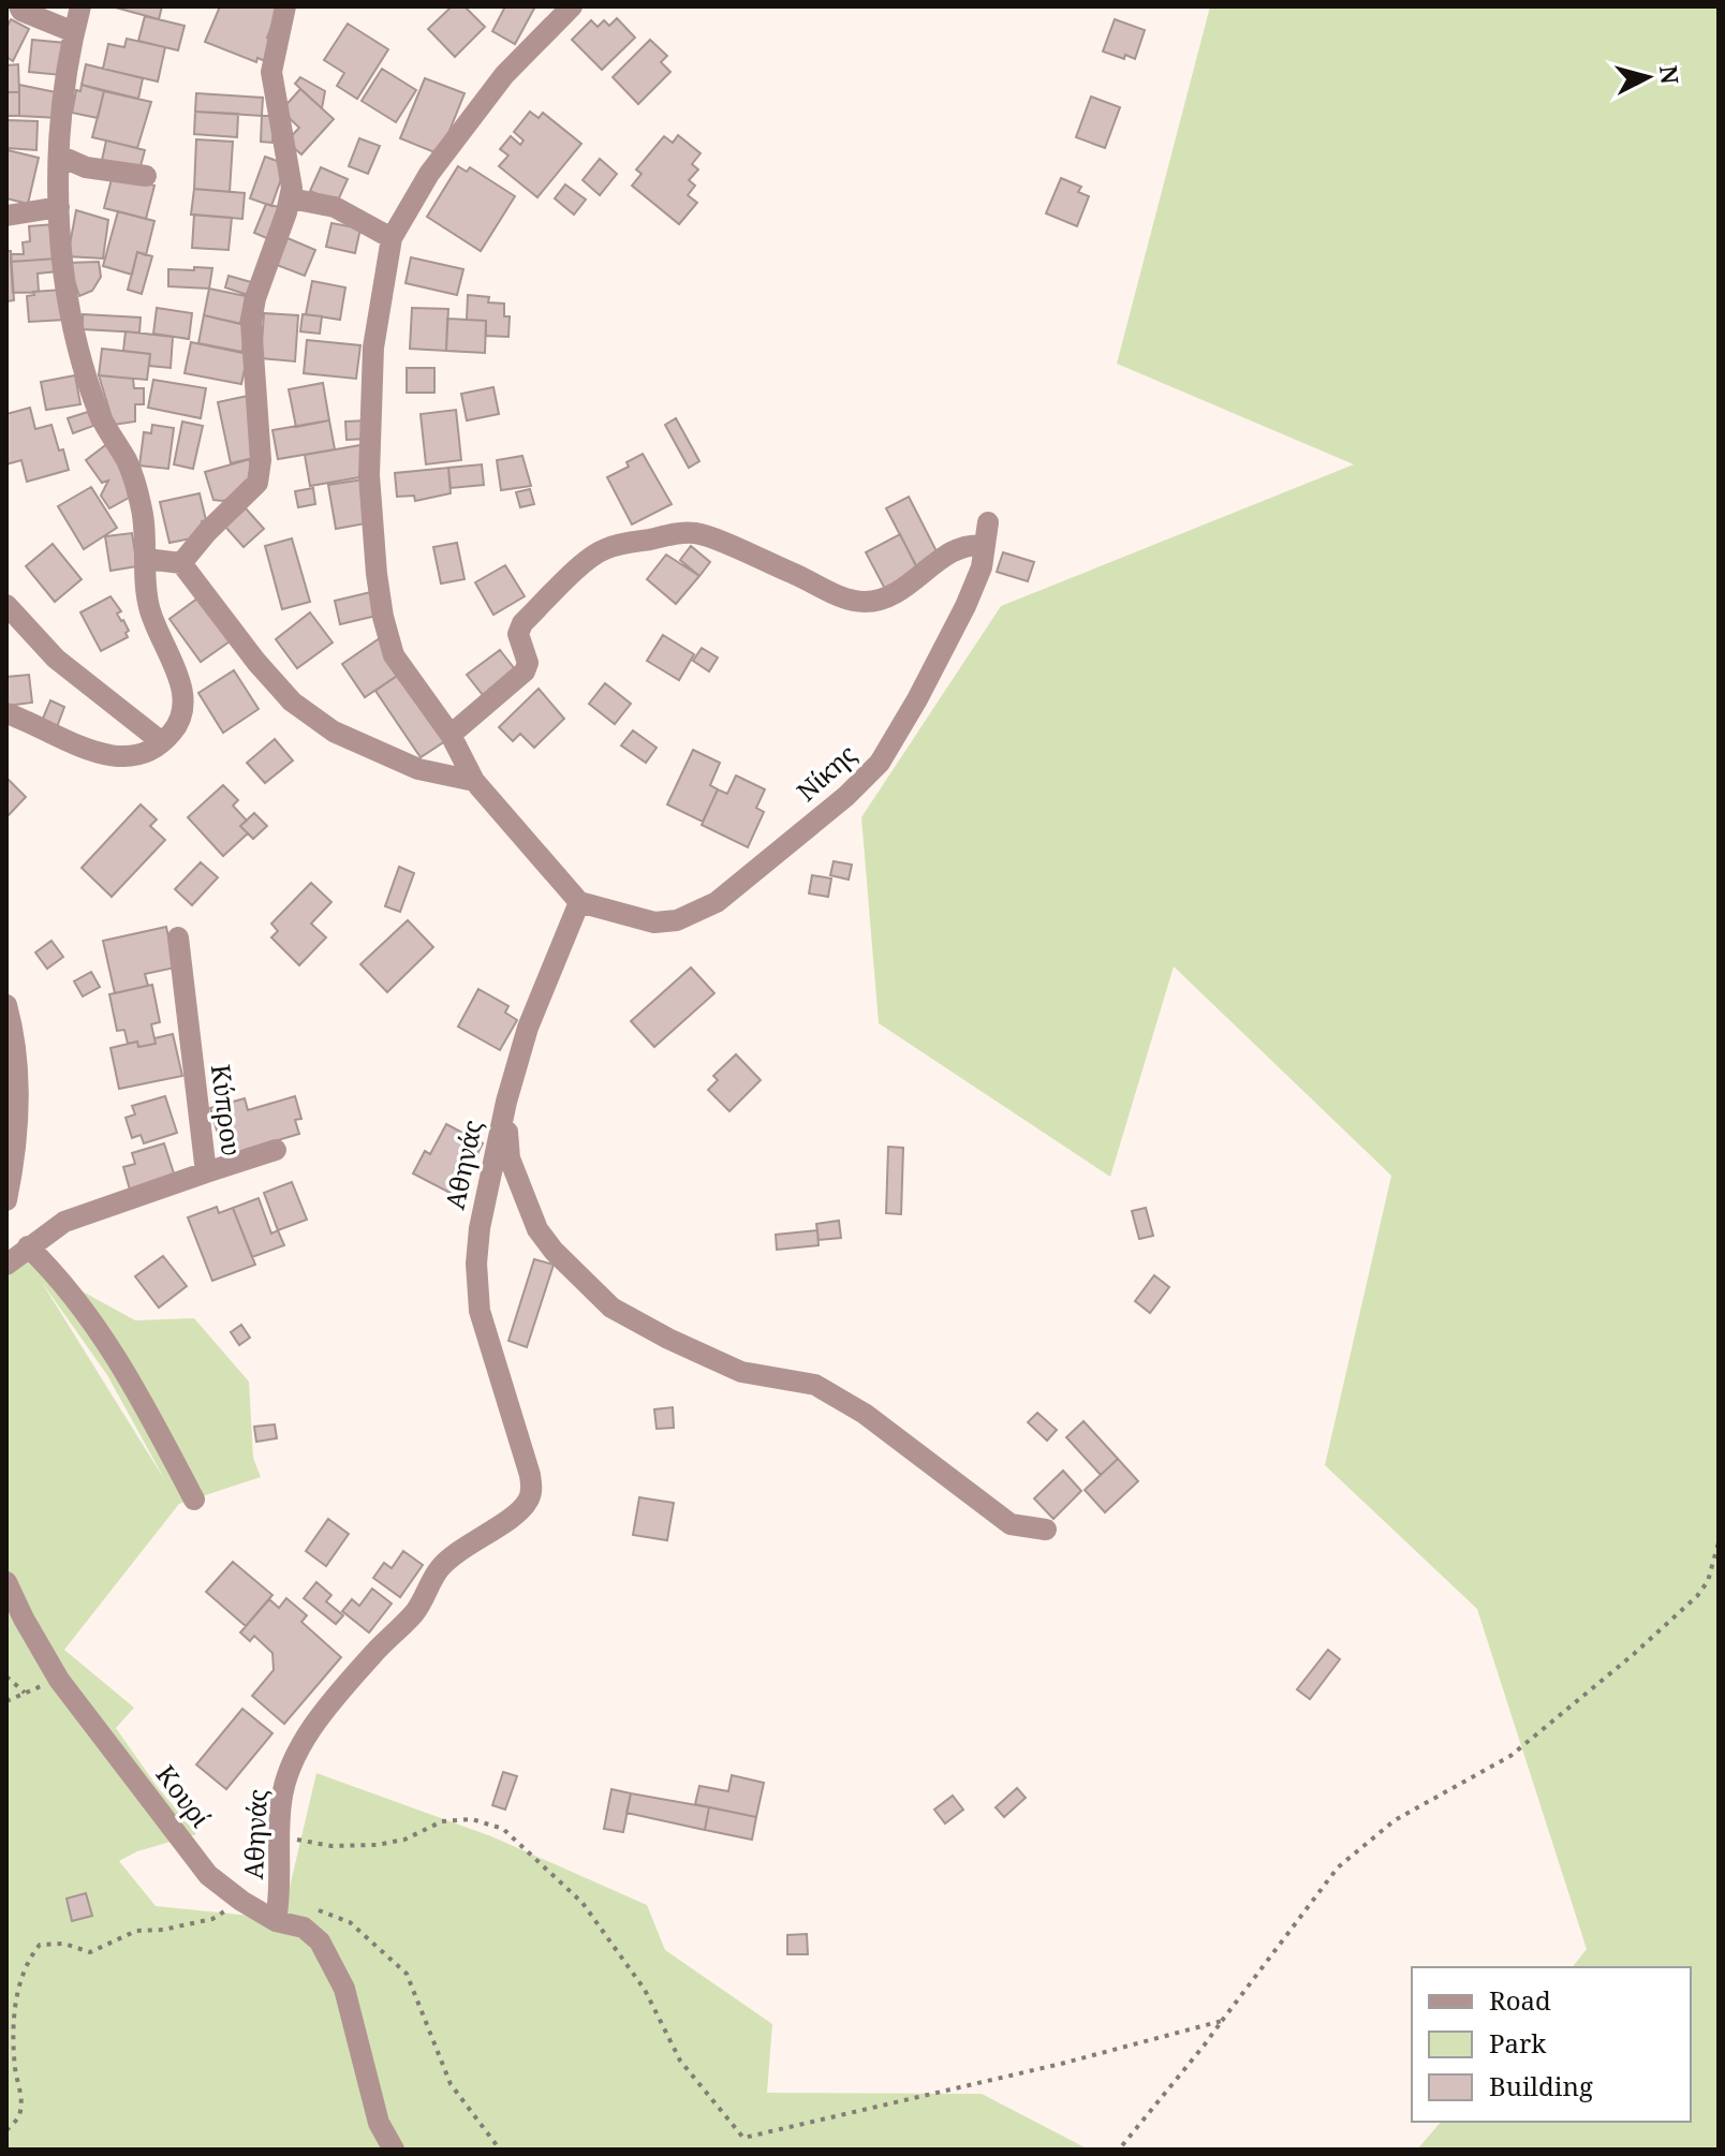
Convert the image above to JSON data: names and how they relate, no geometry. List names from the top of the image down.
{
  "streets": {
    "street": [
      "Νίκης",
      "Κύπρου",
      "Αθηνάς",
      "Κουρί"
    ]
  },
  "crossings": [
    ["Νίκης", "Αθηνάς"],
    ["Αθηνάς", "Κουρί"]
  ],
  "legend": ["Road", "Park", "Building"],
  "north": "right"
}
